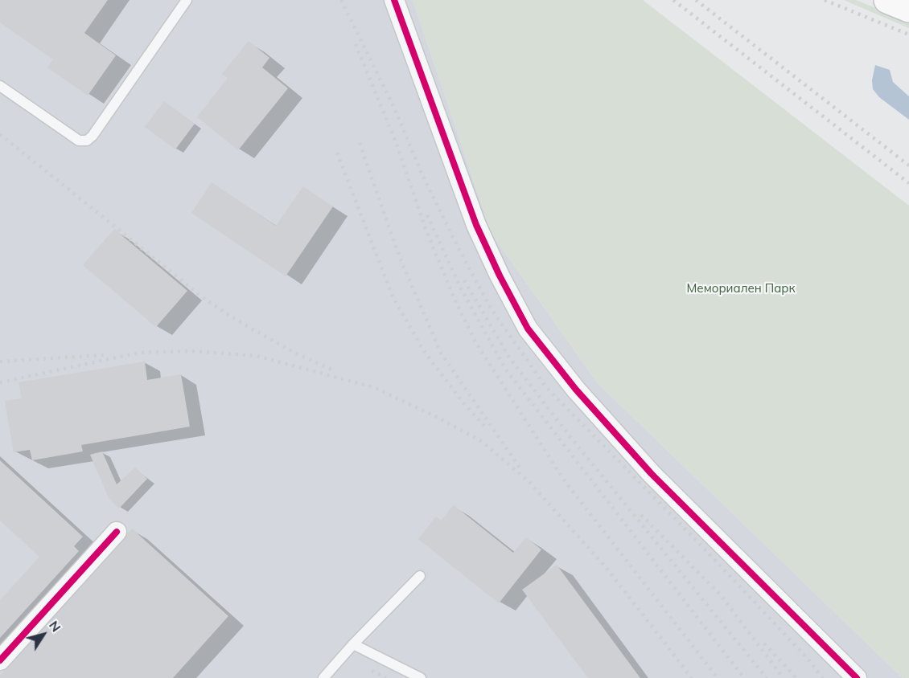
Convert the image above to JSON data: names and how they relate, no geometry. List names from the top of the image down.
{
  "parks": ["Мемориален Парк"],
  "north": "top right"
}
